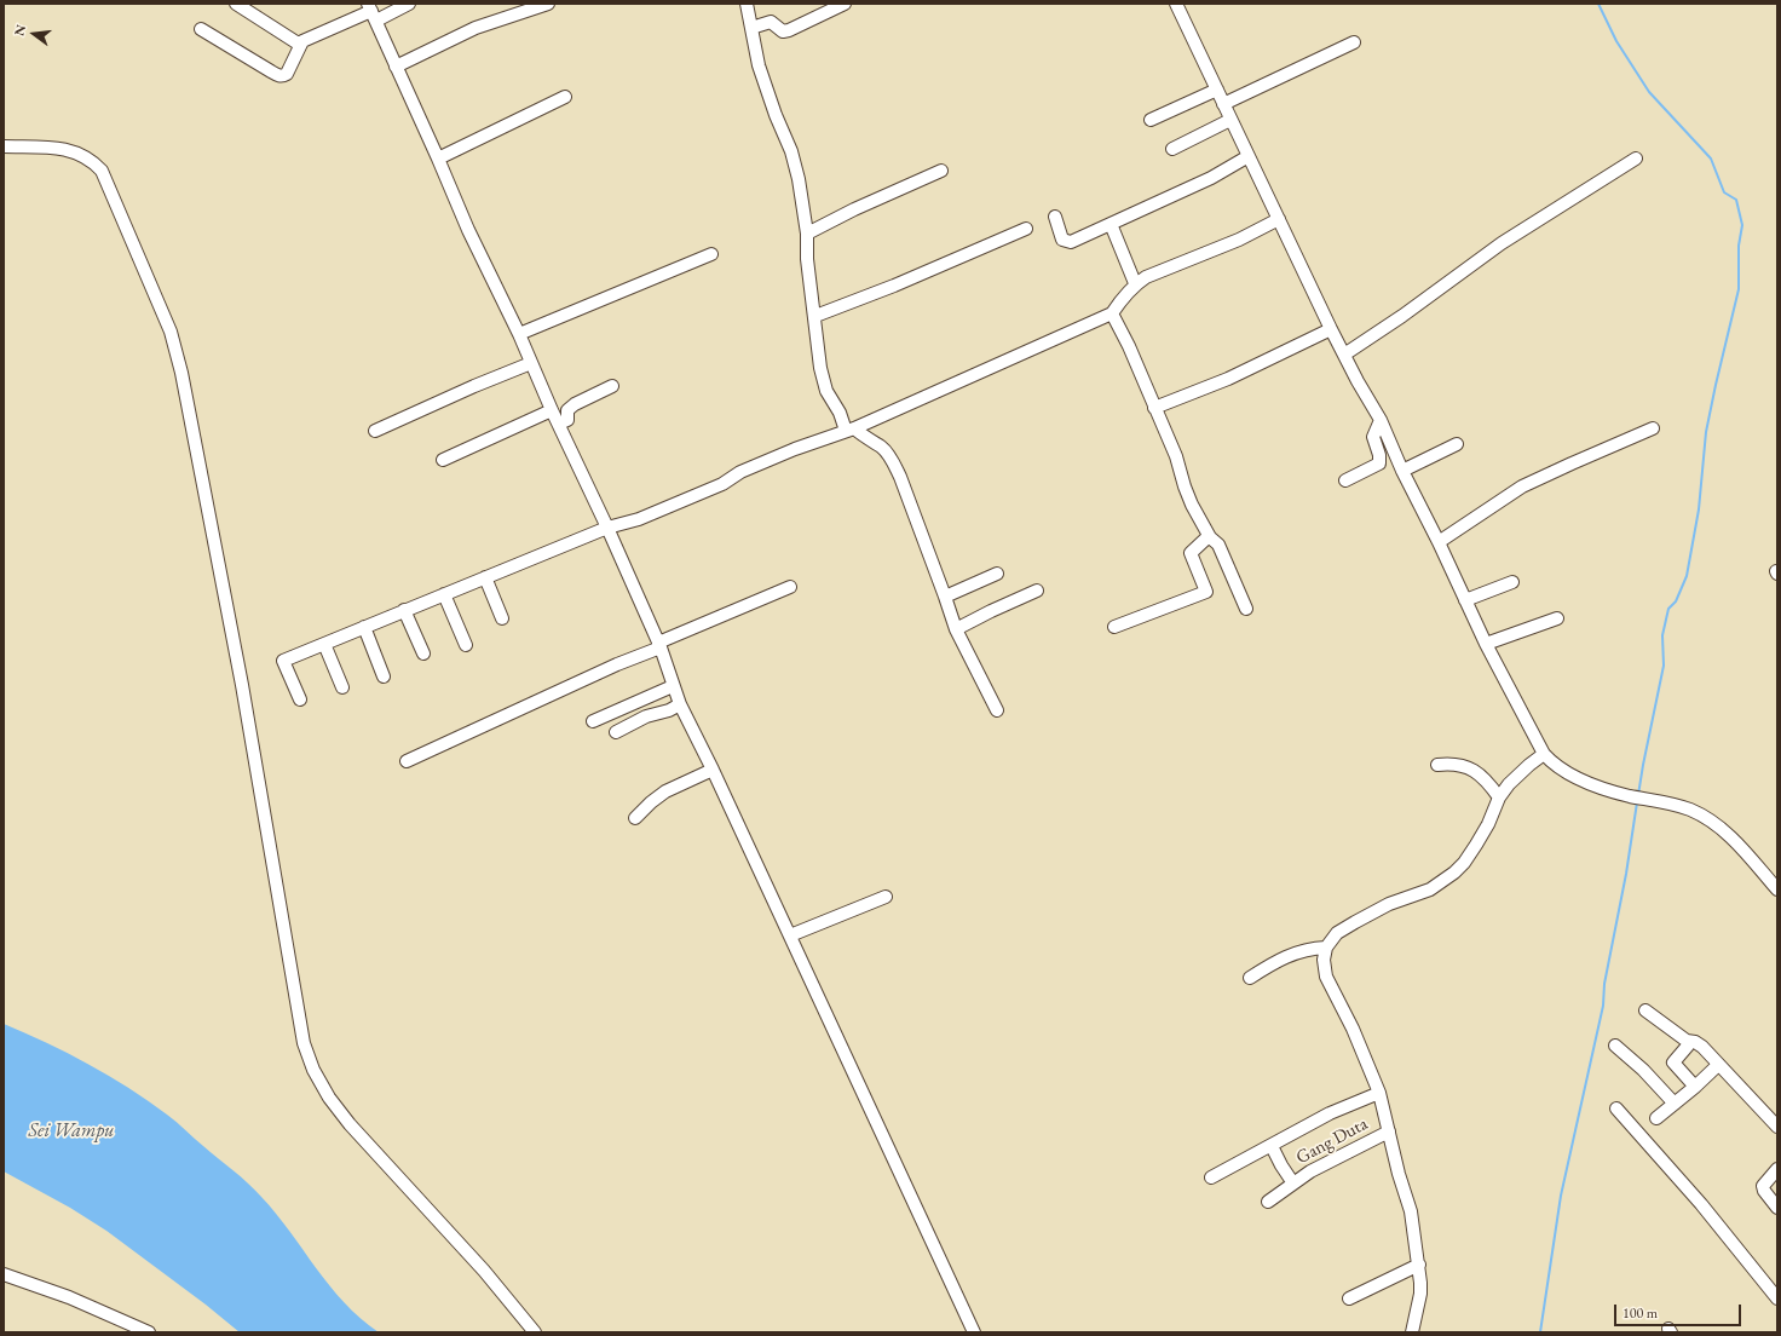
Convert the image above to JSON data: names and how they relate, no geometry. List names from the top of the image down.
{
  "streets": {
    "street": ["Gang Duta"]
  },
  "water": ["Sei Wampu"],
  "scale_bar": "100 m",
  "north": "left"
}
